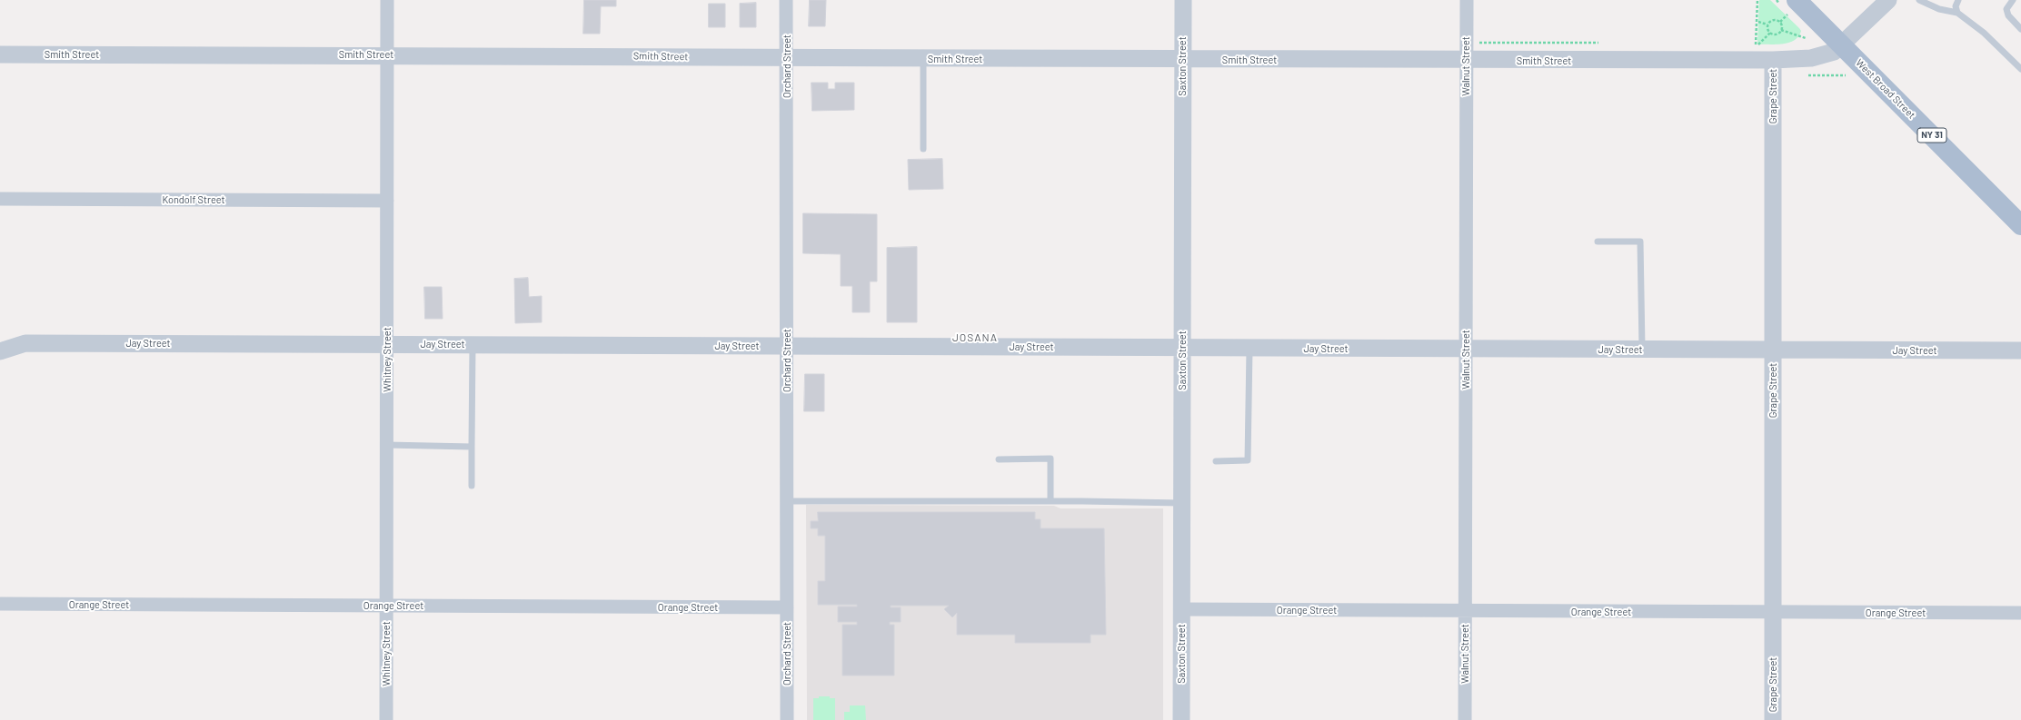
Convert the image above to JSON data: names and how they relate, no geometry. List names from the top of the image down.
{
  "streets": {
    "main road": ["West Broad Street", "NY 31"],
    "street": [
      "Smith Street",
      "Orchard Street",
      "Saxton Street",
      "Walnut Street",
      "Grape Street",
      "Kondolf Street",
      "Jay Street",
      "Whitney Street",
      "Orange Street"
    ]
  },
  "crossings": [
    ["Smith Street", "Orchard Street"],
    ["Smith Street", "Saxton Street"],
    ["Smith Street", "Walnut Street"],
    ["Smith Street", "West Broad Street"],
    ["Smith Street", "Grape Street"],
    ["Smith Street", "Whitney Street"],
    ["Orchard Street", "Jay Street"],
    ["Orchard Street", "Orange Street"],
    ["Saxton Street", "Jay Street"],
    ["Saxton Street", "Orange Street"],
    ["Walnut Street", "Jay Street"],
    ["Walnut Street", "Orange Street"],
    ["Grape Street", "Jay Street"],
    ["Grape Street", "Orange Street"],
    ["Kondolf Street", "Whitney Street"],
    ["Jay Street", "Whitney Street"],
    ["Whitney Street", "Orange Street"]
  ],
  "districts": ["JOSANA"]
}
